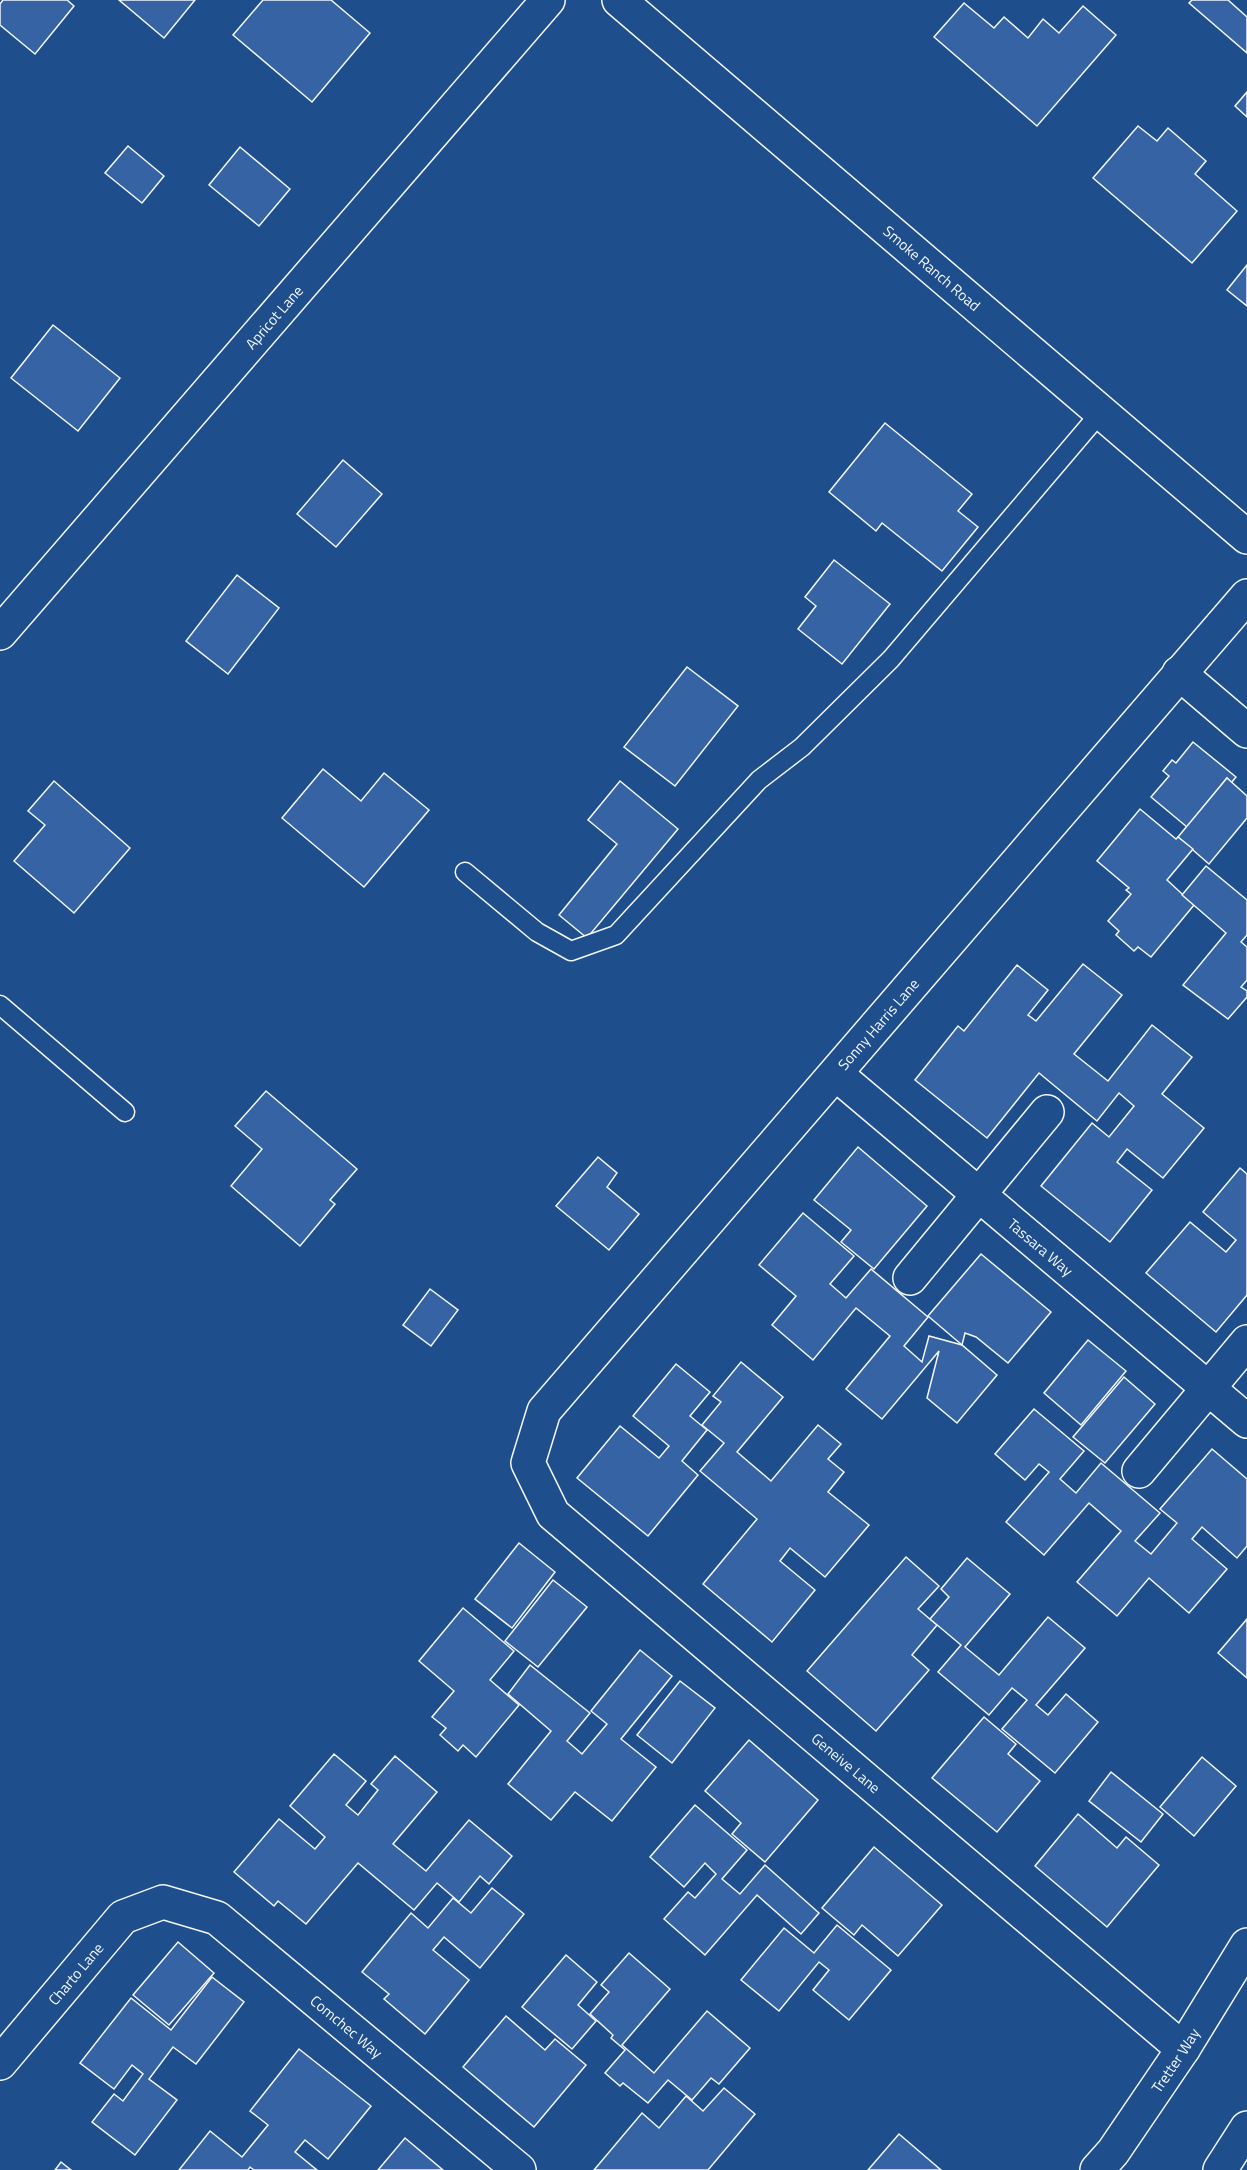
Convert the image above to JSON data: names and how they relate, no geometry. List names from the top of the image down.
{
  "streets": {
    "street": [
      "Smoke Ranch Road",
      "Apricot Lane",
      "Sonny Harris Lane",
      "Tassara Way",
      "Geneive Lane",
      "Charto Lane",
      "Comchec Way",
      "Tretter Way"
    ]
  },
  "crossings": [
    ["Sonny Harris Lane", "Tassara Way"],
    ["Sonny Harris Lane", "Geneive Lane"],
    ["Geneive Lane", "Tretter Way"],
    ["Charto Lane", "Comchec Way"]
  ]
}
